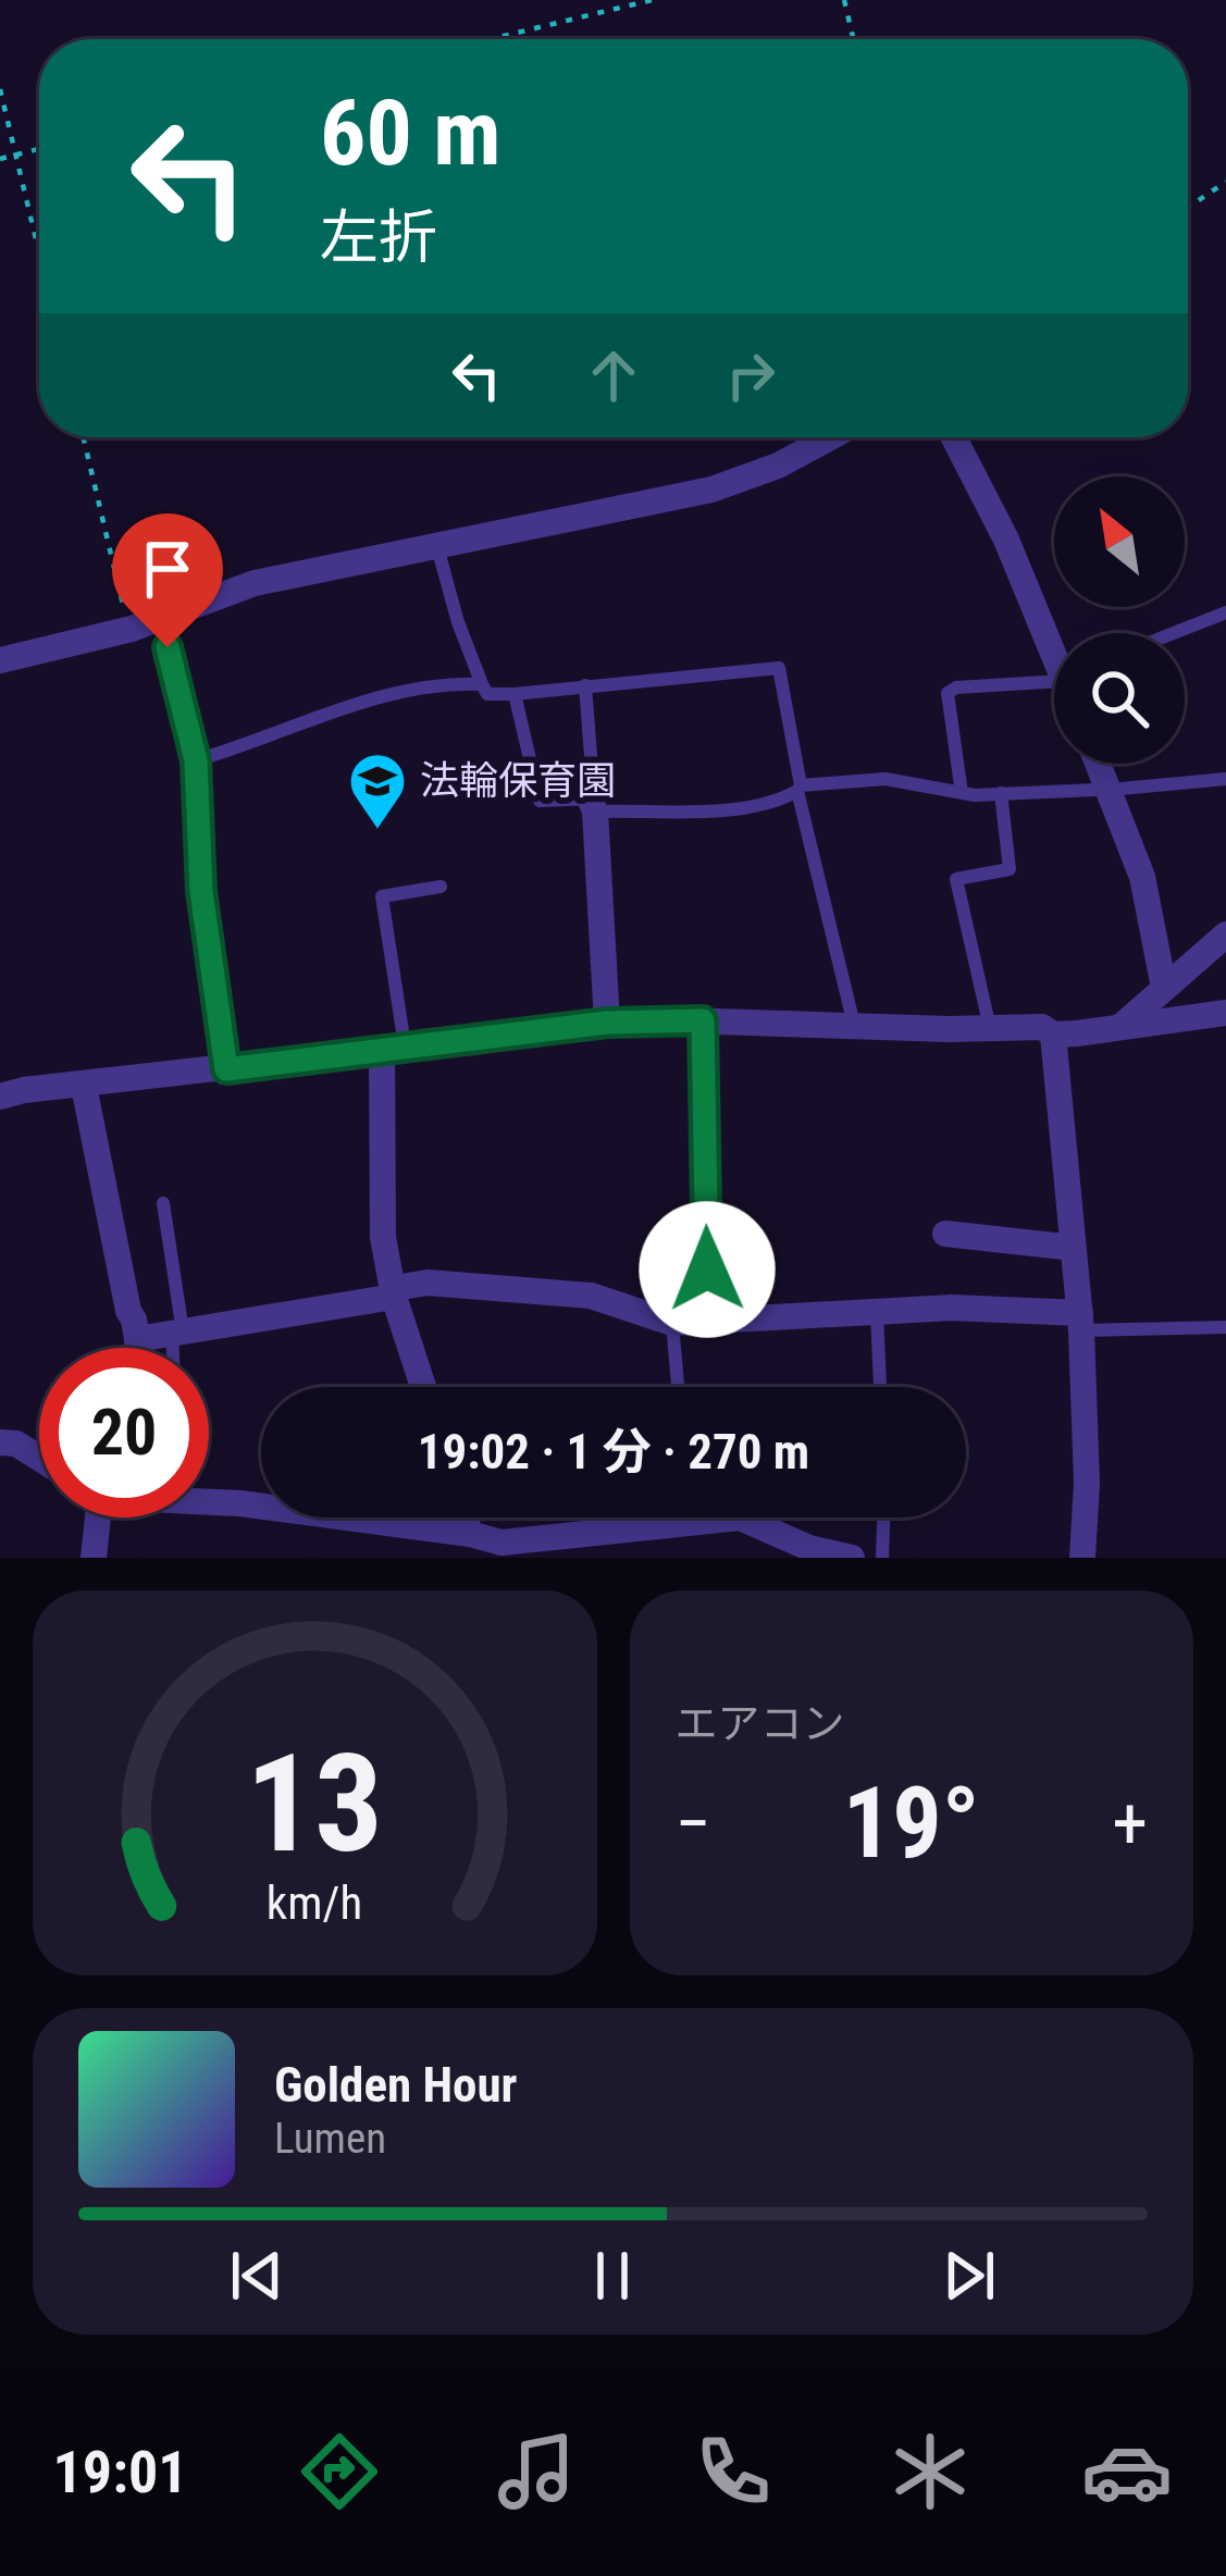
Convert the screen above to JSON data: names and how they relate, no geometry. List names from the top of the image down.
{
  "places": {
    "school or university": ["法輪保育園"]
  },
  "north": "top left",
  "page": {
    "turn": ["60 m", "左折"],
    "limit": "20",
    "trip": "19:02 · 1 分 · 270 m",
    "tile": "エアコン",
    "heat": ["−", "19°", "+"],
    "song": ["Golden Hour", "Lumen"],
    "tabs": "19:01",
    "gauge": ["13", "km/h"]
  }
}
